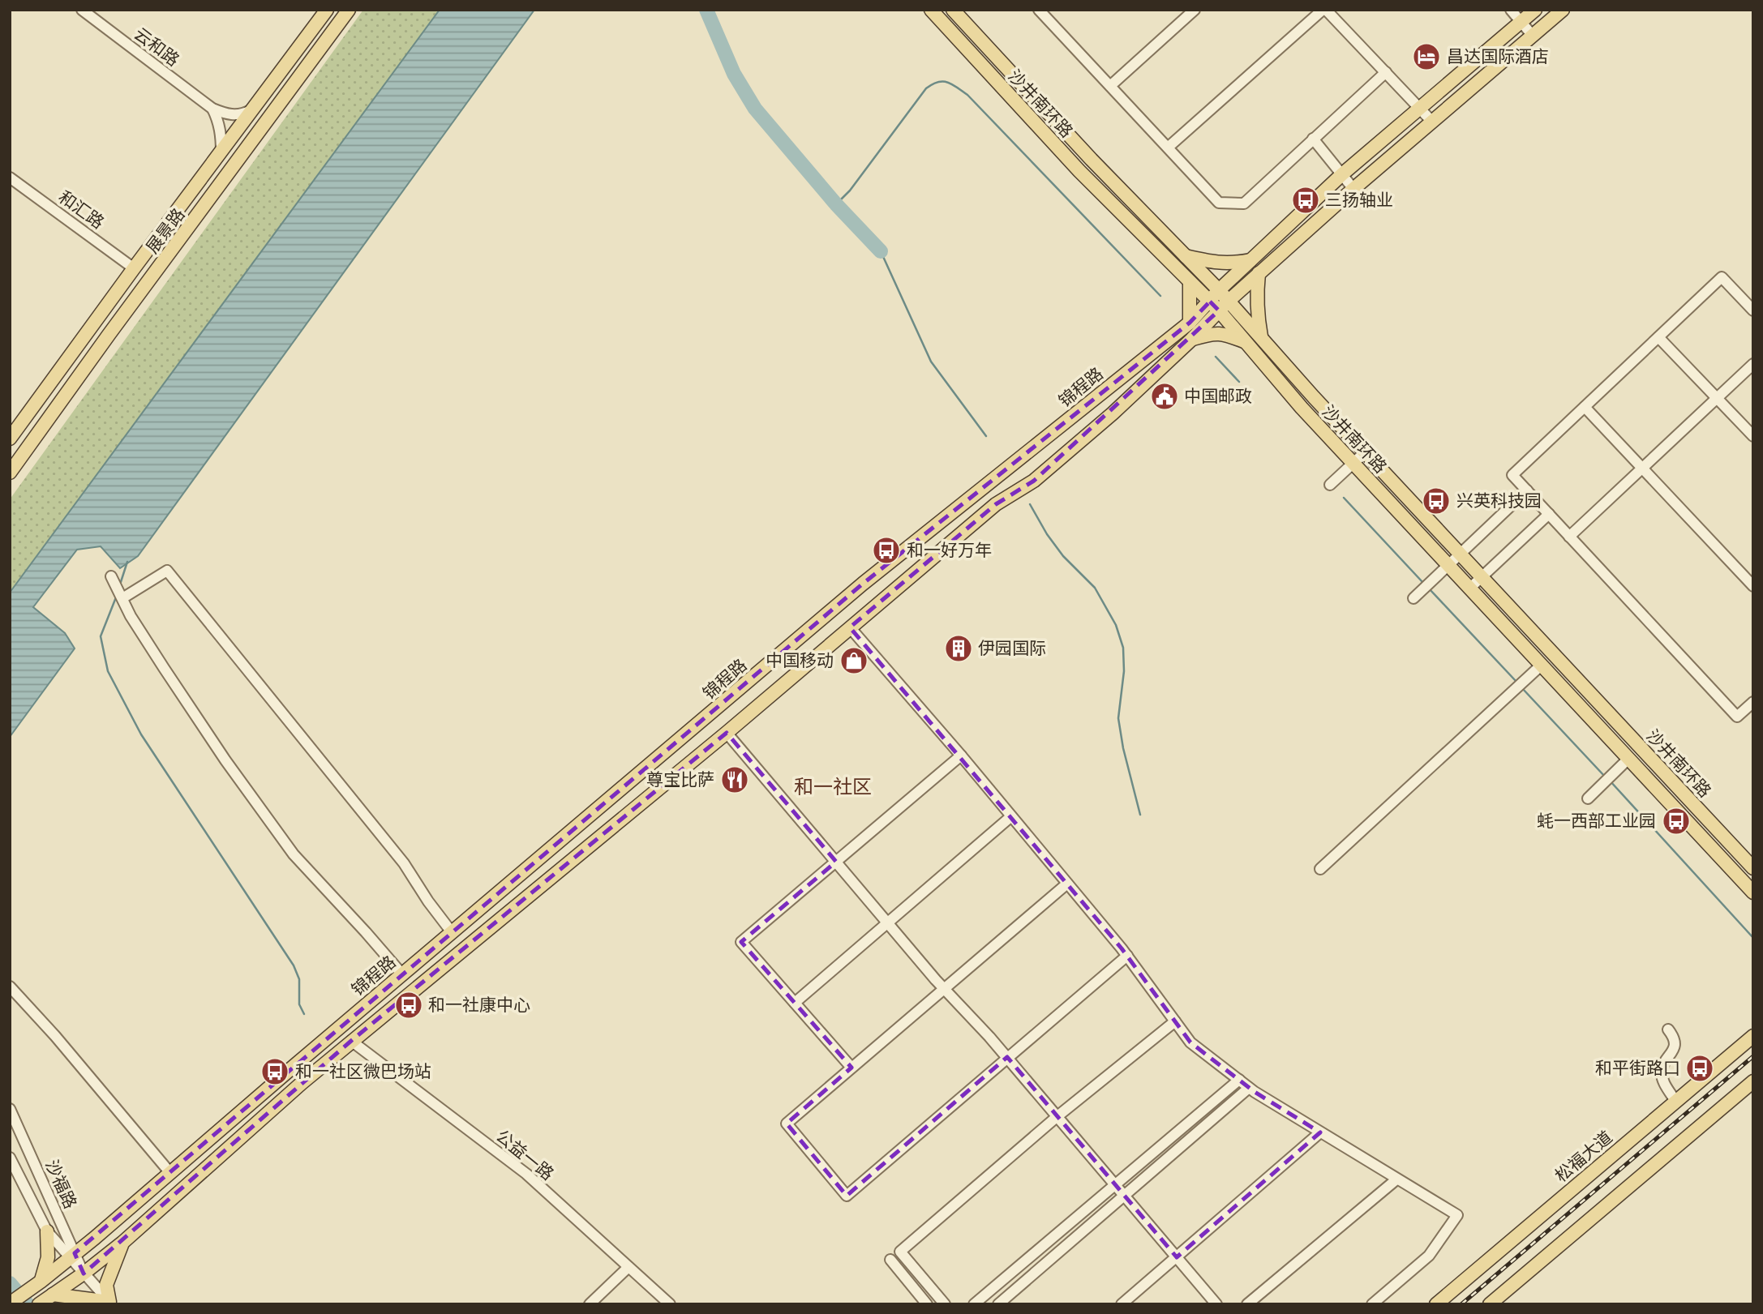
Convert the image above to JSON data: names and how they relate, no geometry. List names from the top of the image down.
{
  "streets": {
    "main road": [
      "沙井南环路",
      "展景路",
      "锦程路",
      "松福大道"
    ],
    "street": [
      "云和路",
      "和汇路",
      "公益一路",
      "沙福路"
    ]
  },
  "crossings": [
    ["沙井南环路", "锦程路"],
    ["和汇路", "展景路"],
    ["锦程路", "公益一路"],
    ["锦程路", "沙福路"]
  ],
  "districts": ["和一社区"],
  "places": {
    "hotel": ["昌达国际酒店"],
    "bus stop": [
      "三扬轴业",
      "兴英科技园",
      "和一好万年",
      "蚝一西部工业园",
      "和一社康中心",
      "和平街路口",
      "和一社区微巴场站"
    ],
    "public building": ["中国邮政"],
    "building": ["伊园国际"],
    "shop": ["中国移动"],
    "restaurant": ["尊宝比萨"]
  }
}
